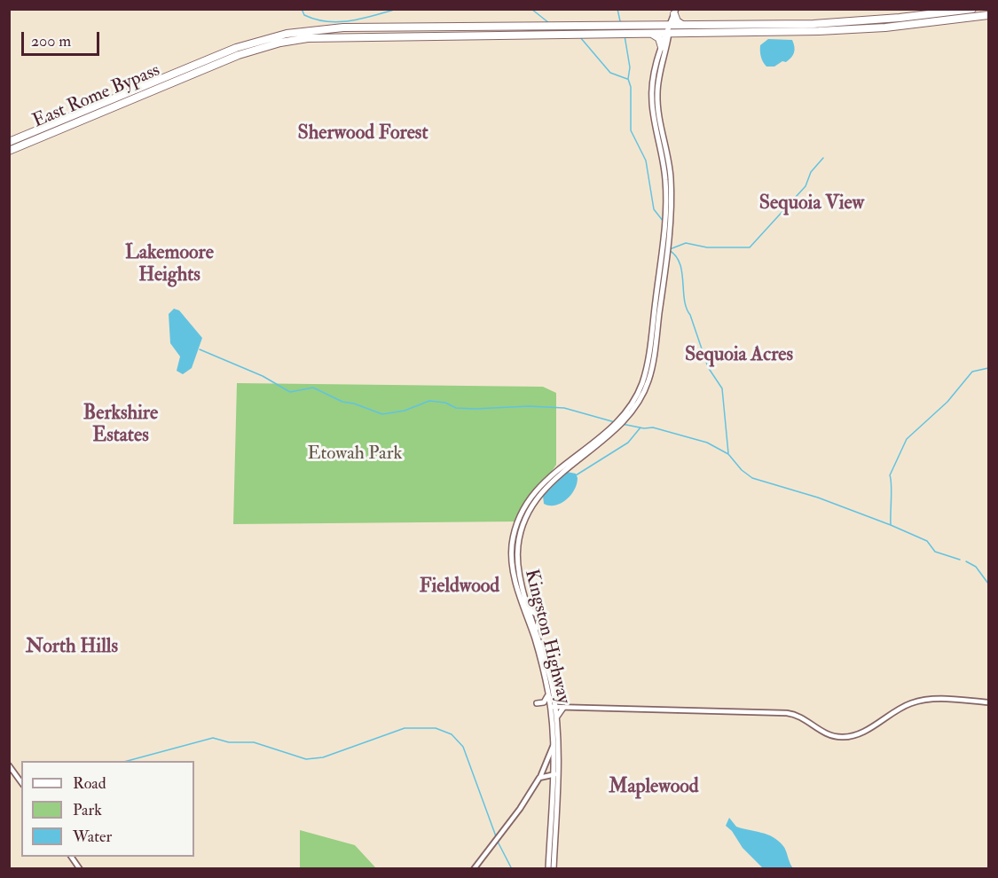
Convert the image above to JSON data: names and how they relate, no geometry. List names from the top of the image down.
{
  "streets": {
    "highway": ["East Rome Bypass"],
    "main road": ["Kingston Highway"]
  },
  "districts": [
    "Sherwood Forest",
    "Sequoia View",
    "Lakemoore Heights",
    "Sequoia Acres",
    "Berkshire Estates",
    "Fieldwood",
    "North Hills",
    "Maplewood"
  ],
  "parks": ["Etowah Park"],
  "legend": ["Road", "Park", "Water"],
  "scale_bar": "200 m"
}
